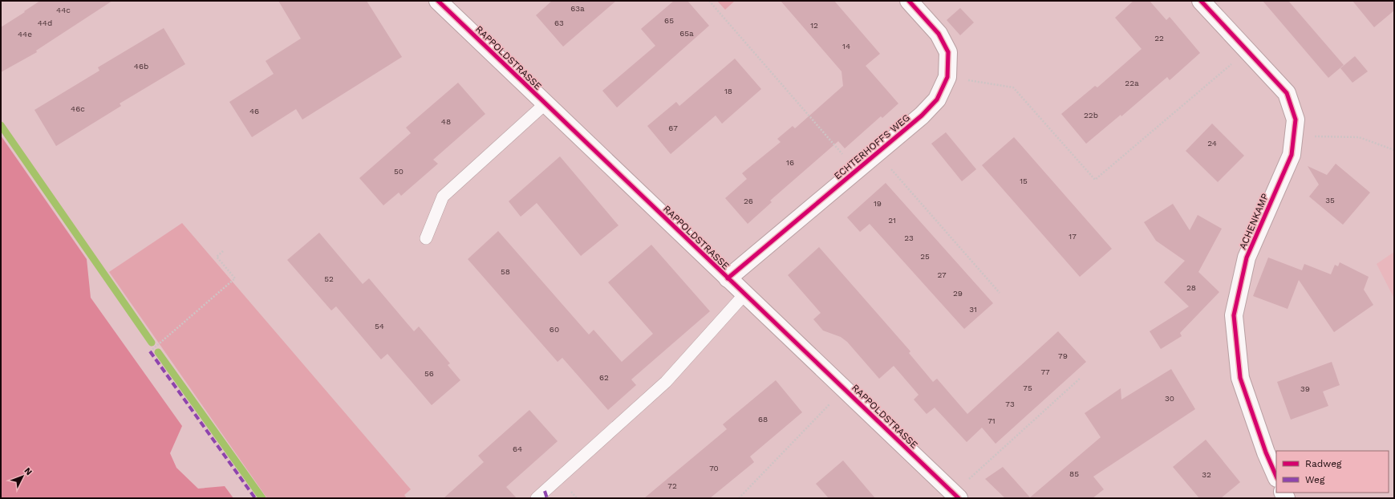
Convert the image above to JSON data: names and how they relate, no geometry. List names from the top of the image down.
{
  "streets": {
    "street": ["RAPPOLDSTRASSE", "ECHTERHOFFS WEG", "ACHENKAMP"]
  },
  "crossings": [
    ["RAPPOLDSTRASSE", "ECHTERHOFFS WEG"]
  ],
  "house_numbers": [
    "63a",
    "44c",
    "65",
    "44d",
    "63",
    "12",
    "65a",
    "44e",
    "22",
    "14",
    "46b",
    "22a",
    "18",
    "46c",
    "46",
    "22b",
    "48",
    "67",
    "24",
    "16",
    "50",
    "15",
    "35",
    "26",
    "19",
    "21",
    "17",
    "23",
    "25",
    "58",
    "27",
    "52",
    "28",
    "29",
    "31",
    "54",
    "60",
    "79",
    "77",
    "56",
    "62",
    "75",
    "39",
    "30",
    "73",
    "68",
    "71",
    "64",
    "70",
    "85",
    "32",
    "72"
  ],
  "legend": ["Radweg", "Weg"],
  "north": "top right"
}
